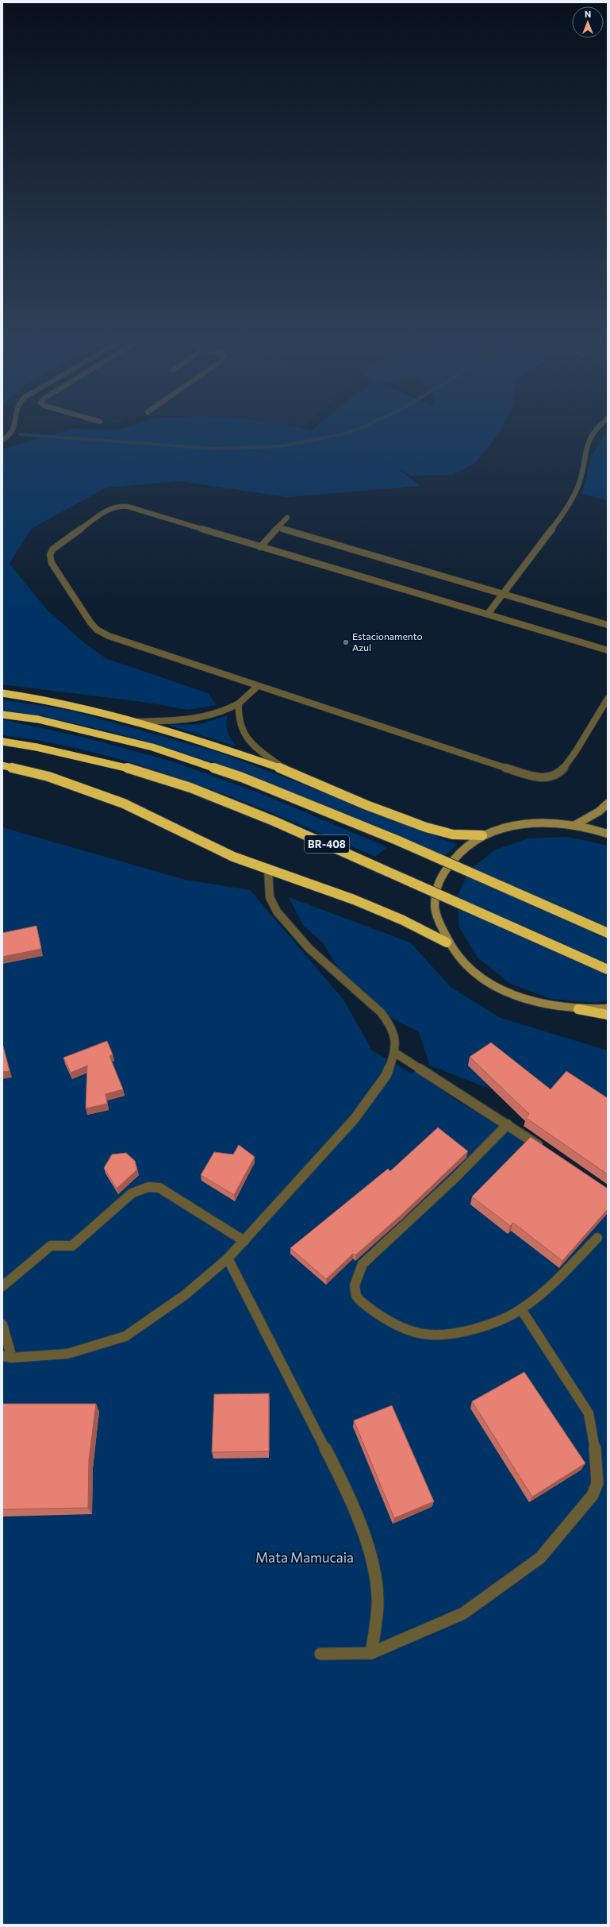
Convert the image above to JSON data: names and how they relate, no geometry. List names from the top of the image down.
{
  "streets": {
    "highway": ["BR-408"]
  },
  "parks": ["Mata Mamucaia"],
  "places": ["Estacionamento Azul"],
  "north": "top"
}
